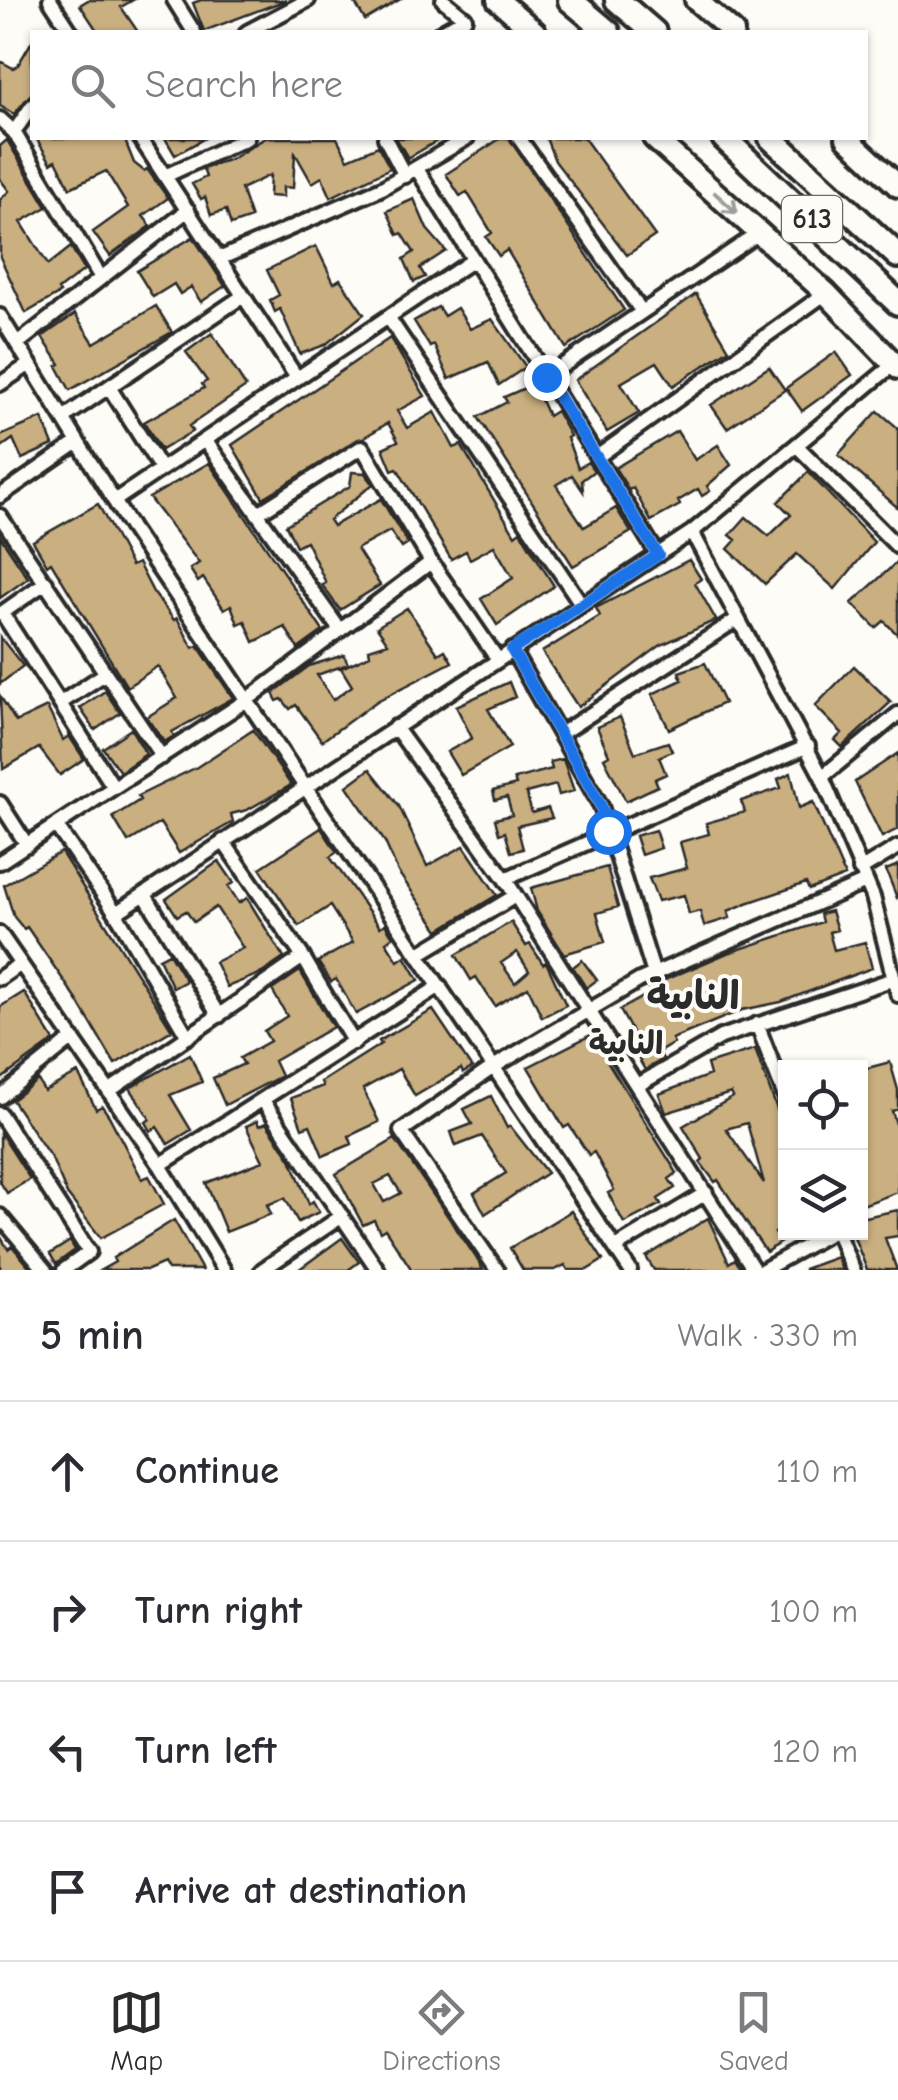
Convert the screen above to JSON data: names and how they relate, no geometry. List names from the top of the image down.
{
  "streets": {
    "highway": ["613"]
  },
  "districts": ["النابية", "النابية"],
  "page": {
    "search": "Search here",
    "heading": ["5 min", "Walk · 330 m"],
    "list": [
      ["Continue", "110 m"],
      ["Turn right", "100 m"],
      ["Turn left", "120 m"],
      "Arrive at destination"
    ],
    "nav": ["Map", "Directions", "Saved"]
  }
}
